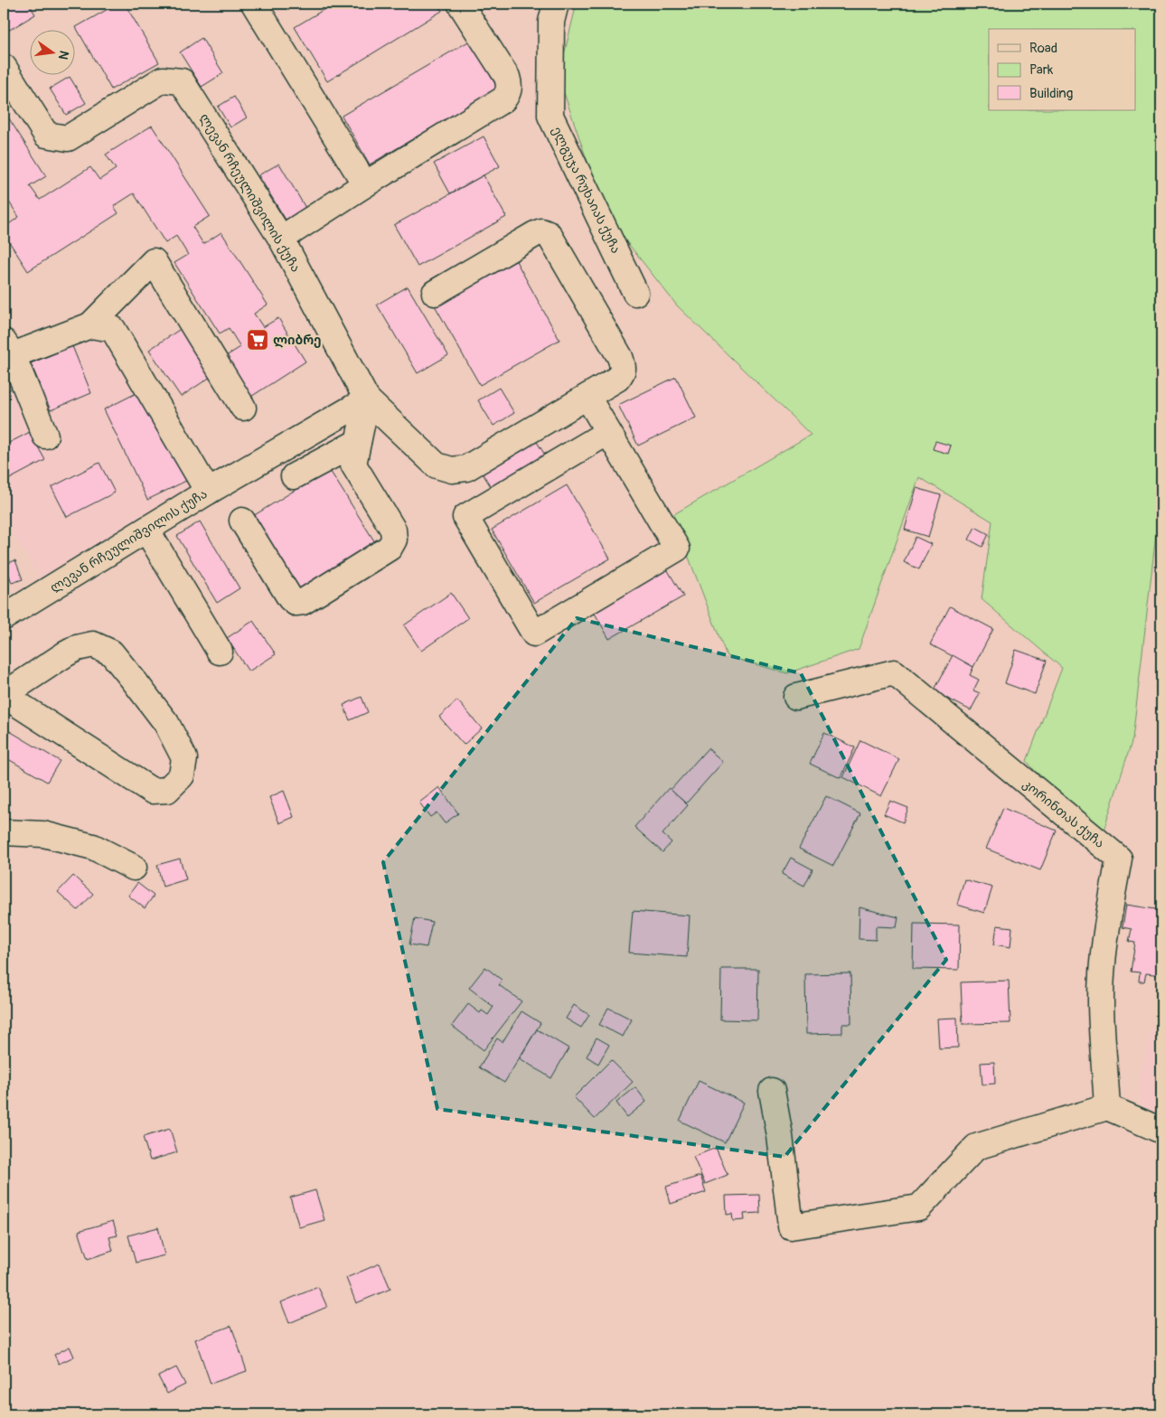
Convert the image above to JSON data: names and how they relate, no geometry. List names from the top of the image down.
{
  "streets": {
    "street": ["ელგუჯა რუხაიას ქუჩა", "ლევან რჩეულიშვილის ქუჩა", "კორინთას ქუჩა"]
  },
  "places": {
    "supermarket": ["ლიბრე"]
  },
  "legend": ["Road", "Park", "Building"],
  "north": "right"
}
